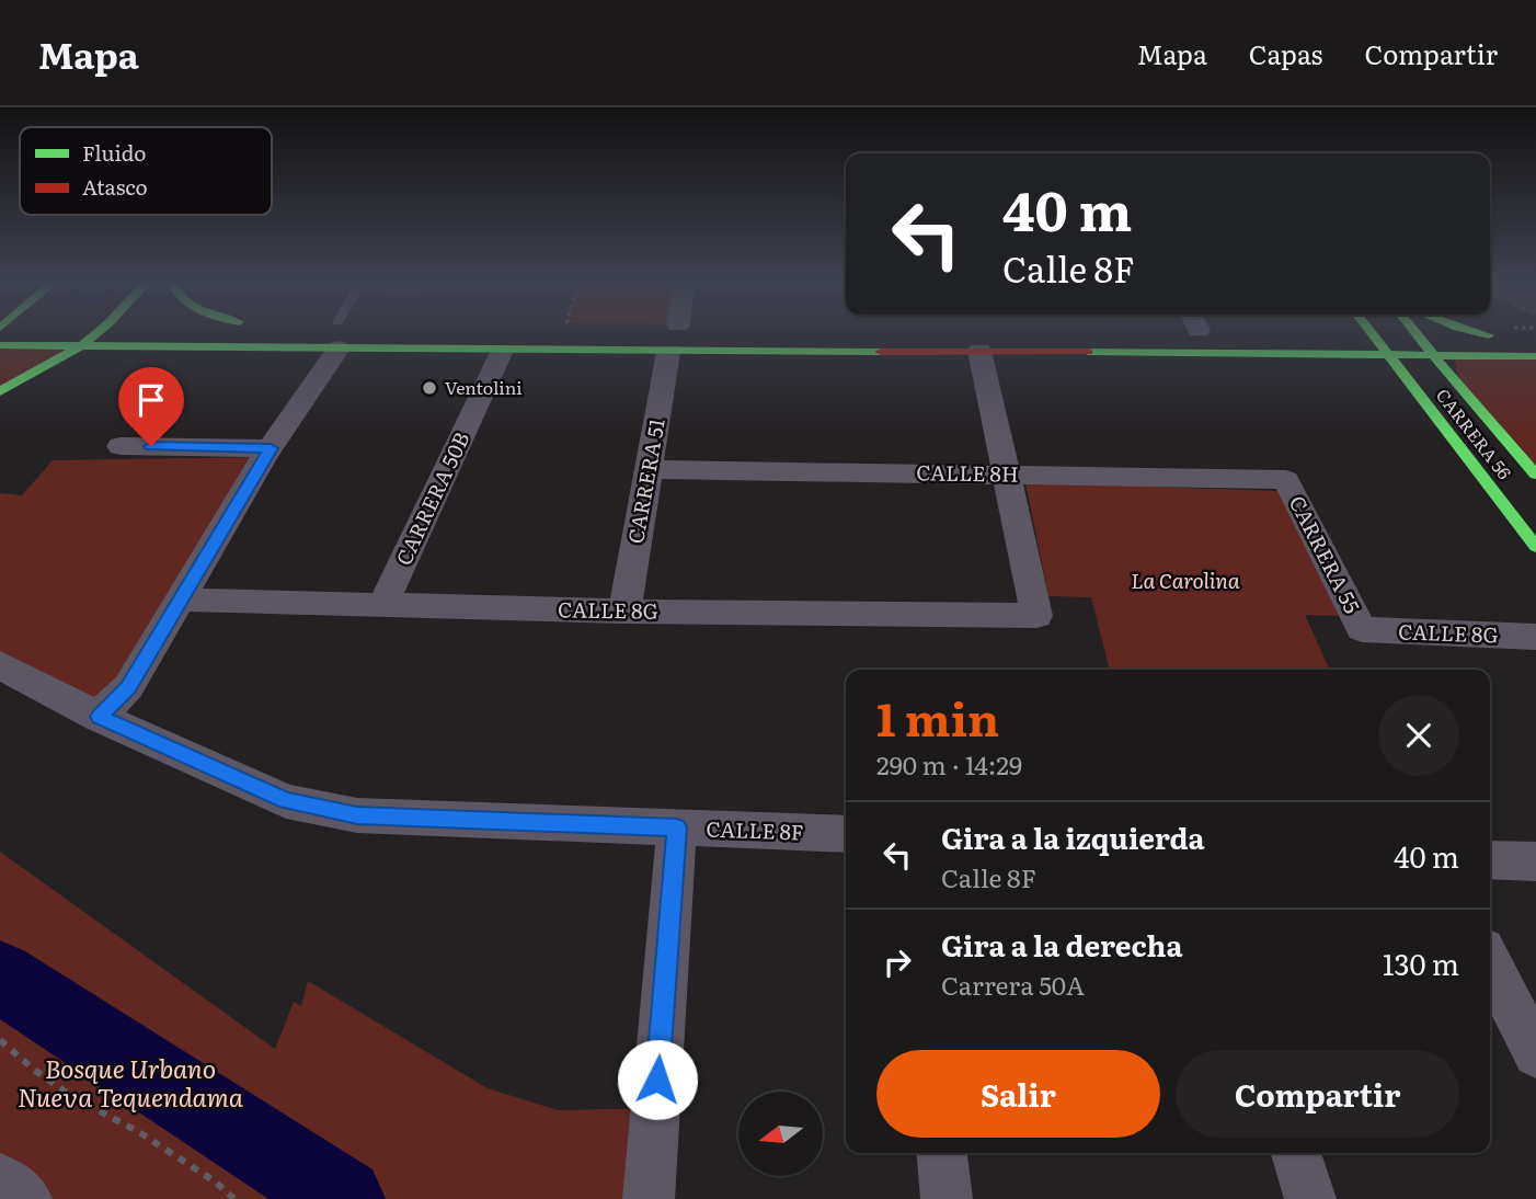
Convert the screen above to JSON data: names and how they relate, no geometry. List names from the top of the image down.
{
  "streets": {
    "main road": ["CARRERA 56"],
    "street": [
      "CALLE 8H",
      "CARRERA 51",
      "CARRERA 50B",
      "CARRERA 55",
      "CALLE 8G",
      "CALLE 8F"
    ]
  },
  "crossings": [
    ["CALLE 8H", "CARRERA 51"],
    ["CALLE 8H", "CARRERA 55"],
    ["CALLE 8H", "CALLE 8G"],
    ["CARRERA 51", "CALLE 8G"],
    ["CARRERA 50B", "CALLE 8G"],
    ["CARRERA 55", "CALLE 8G"]
  ],
  "parks": ["La Carolina", "Bosque Urbano Nueva Tequendama"],
  "places": ["Ventolini"],
  "legend": ["Fluido", "Atasco"],
  "north": "left",
  "page": {
    "header": "Mapa",
    "nav": ["Mapa", "Capas", "Compartir"],
    "turn": ["40 m", "Calle 8F"],
    "heading": ["1 min", "290 m · 14:29"],
    "list": [
      {
        "name": "Gira a la izquierda",
        "note": "Calle 8F",
        "value": "40 m"
      },
      {
        "name": "Gira a la derecha",
        "note": "Carrera 50A",
        "value": "130 m"
      }
    ],
    "buttons": ["Salir", "Compartir"]
  }
}
